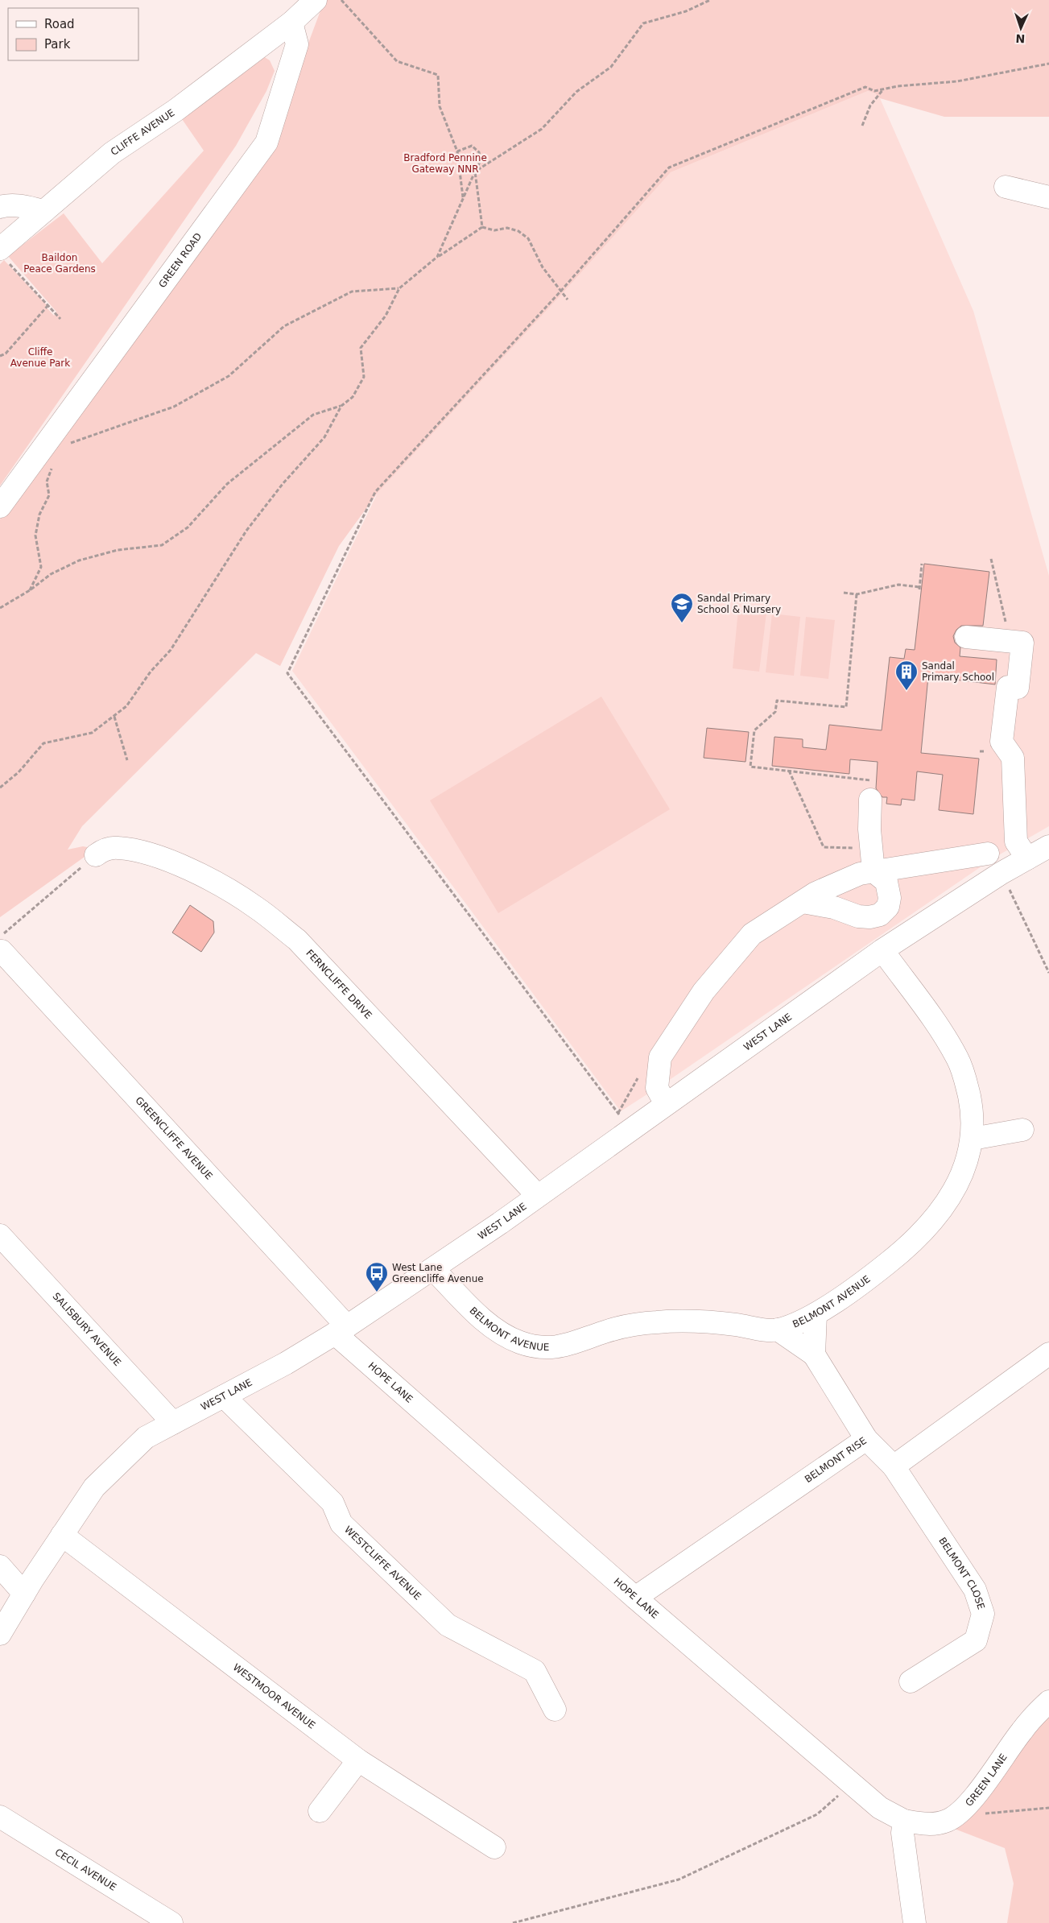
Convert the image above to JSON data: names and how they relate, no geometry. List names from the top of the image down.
{
  "streets": {
    "street": [
      "CLIFFE AVENUE",
      "GREEN ROAD",
      "FERNCLIFFE DRIVE",
      "WEST LANE",
      "GREENCLIFFE AVENUE",
      "BELMONT AVENUE",
      "SALISBURY AVENUE",
      "HOPE LANE",
      "BELMONT RISE",
      "WESTCLIFFE AVENUE",
      "BELMONT CLOSE",
      "WESTMOOR AVENUE",
      "GREEN LANE",
      "CECIL AVENUE"
    ]
  },
  "crossings": [
    ["CLIFFE AVENUE", "GREEN ROAD"],
    ["FERNCLIFFE DRIVE", "WEST LANE"],
    ["WEST LANE", "GREENCLIFFE AVENUE"],
    ["WEST LANE", "BELMONT AVENUE"],
    ["WEST LANE", "SALISBURY AVENUE"],
    ["WEST LANE", "HOPE LANE"],
    ["WEST LANE", "WESTCLIFFE AVENUE"],
    ["WEST LANE", "WESTMOOR AVENUE"],
    ["GREENCLIFFE AVENUE", "HOPE LANE"],
    ["HOPE LANE", "BELMONT RISE"],
    ["HOPE LANE", "GREEN LANE"],
    ["BELMONT RISE", "BELMONT CLOSE"]
  ],
  "parks": ["Bradford Pennine Gateway NNR", "Baildon Peace Gardens", "Cliffe Avenue Park"],
  "places": {
    "school or university": ["Sandal Primary School & Nursery"],
    "building": ["Sandal Primary School"],
    "bus stop": ["West Lane Greencliffe Avenue"]
  },
  "legend": ["Road", "Park"],
  "north": "bottom"
}
